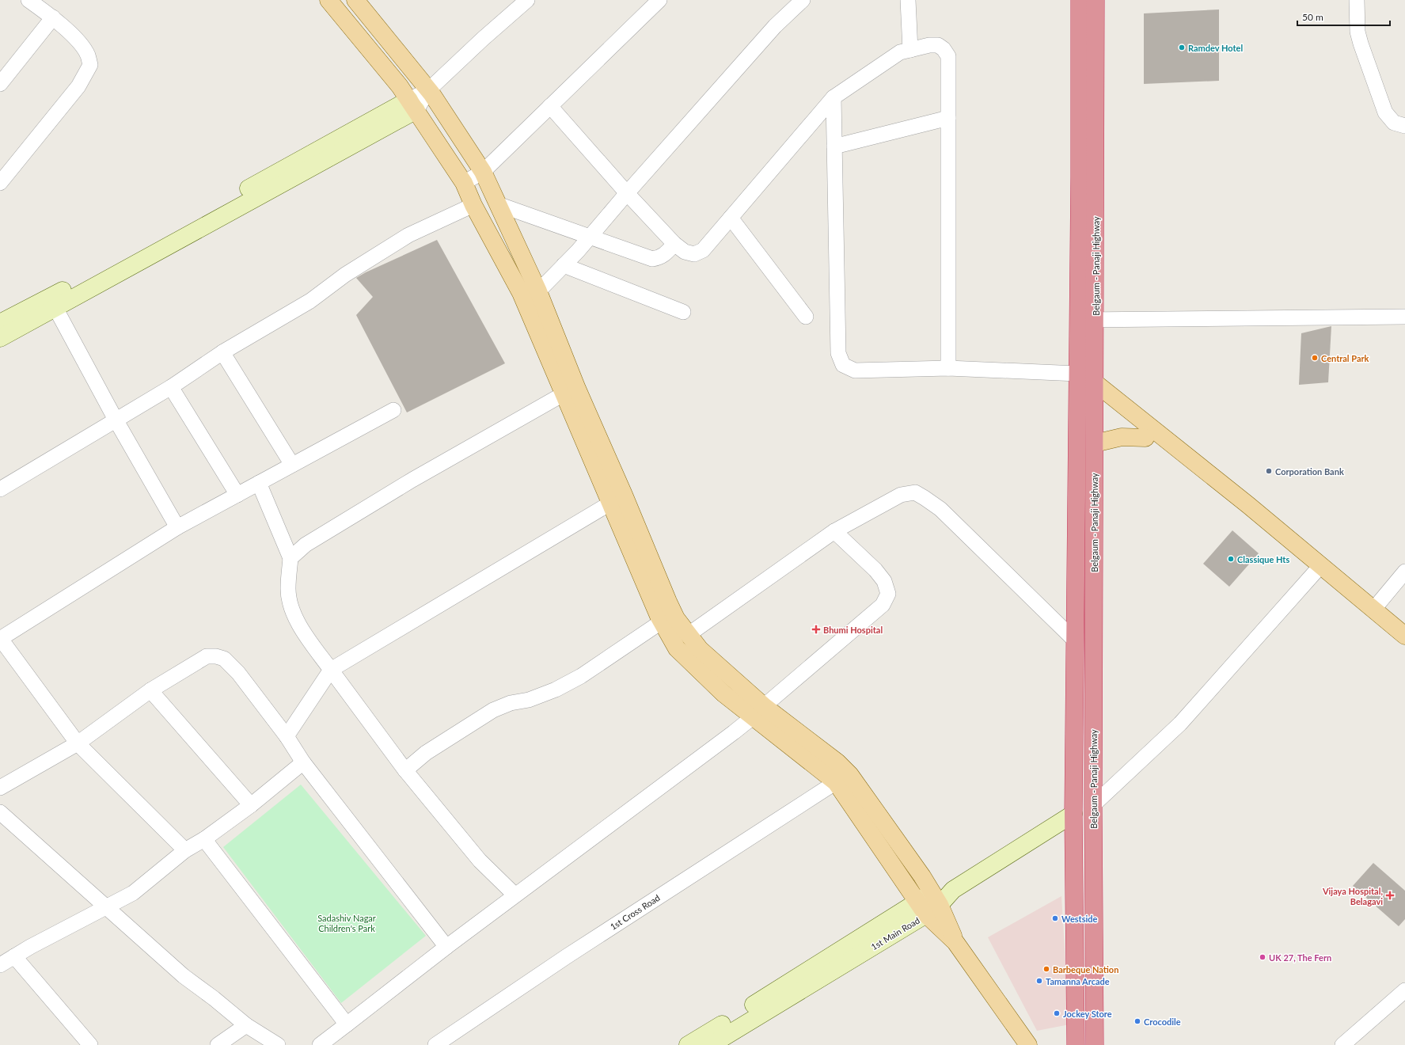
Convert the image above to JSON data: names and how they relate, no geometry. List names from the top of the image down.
{
  "streets": {
    "highway": ["Belgaum - Panaji Highway"],
    "street": ["1st Cross Road", "1st Main Road"]
  },
  "parks": ["Sadashiv Nagar Children's Park"],
  "places": {
    "other": [
      "Ramdev Hotel",
      "Central Park",
      "Corporation Bank",
      "Classique Hts",
      "Westside",
      "UK 27, The Fern",
      "Barbeque Nation",
      "Tamanna Arcade",
      "Jockey Store",
      "Crocodile"
    ],
    "health": ["Bhumi Hospital", "Vijaya Hospital, Belagavi"]
  },
  "scale_bar": "50 m"
}
